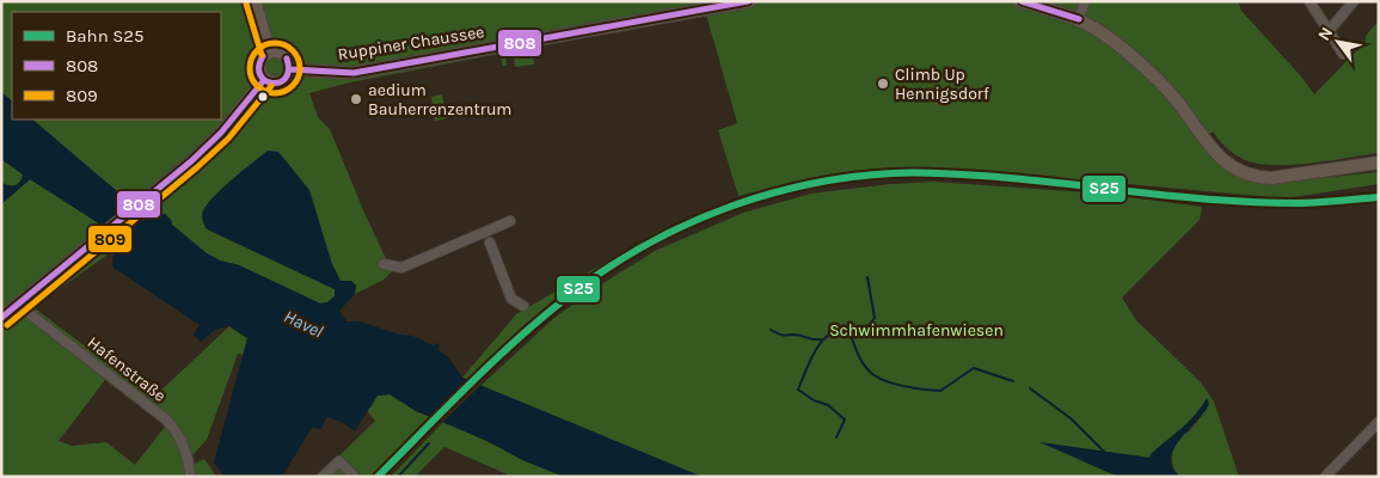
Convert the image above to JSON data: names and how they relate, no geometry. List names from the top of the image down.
{
  "streets": {
    "main road": ["Ruppiner Chaussee"],
    "street": ["Hafenstraße"]
  },
  "water": ["Havel"],
  "parks": ["Schwimmhafenwiesen"],
  "places": ["Climb Up Hennigsdorf", "aedium Bauherrenzentrum"],
  "lines": ["transit line 808", "transit line 809", "rail line S25"],
  "legend": ["Bahn S25", "808", "809"],
  "north": "top left"
}
